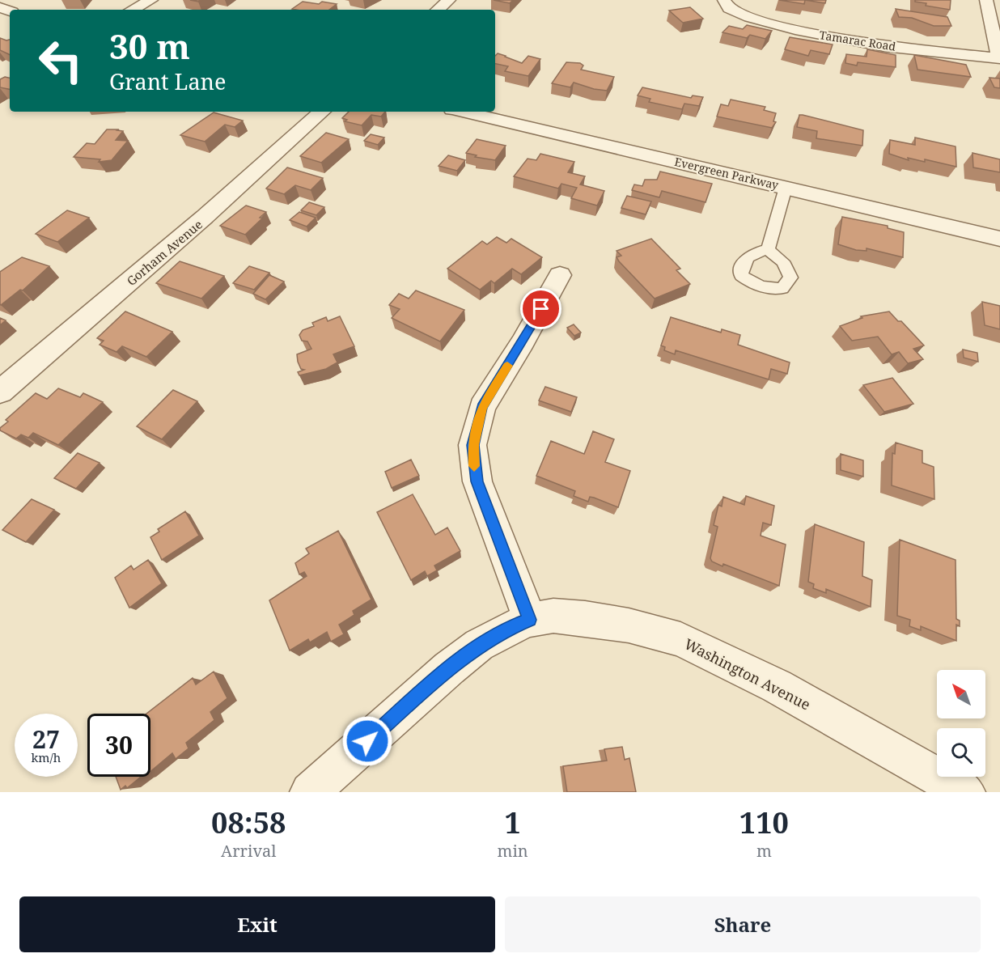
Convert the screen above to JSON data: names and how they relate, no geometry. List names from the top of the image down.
{
  "streets": {
    "street": [
      "Tamarac Road",
      "Evergreen Parkway",
      "Gorham Avenue",
      "Washington Avenue"
    ]
  },
  "north": "top left",
  "page": {
    "turn": ["30 m", "Grant Lane"],
    "speed": "27 km/h",
    "limit": "30",
    "eta": [
      "08:58",
      "Arrival",
      "1",
      "min",
      "110",
      "m"
    ],
    "buttons": ["Exit", "Share"]
  }
}
